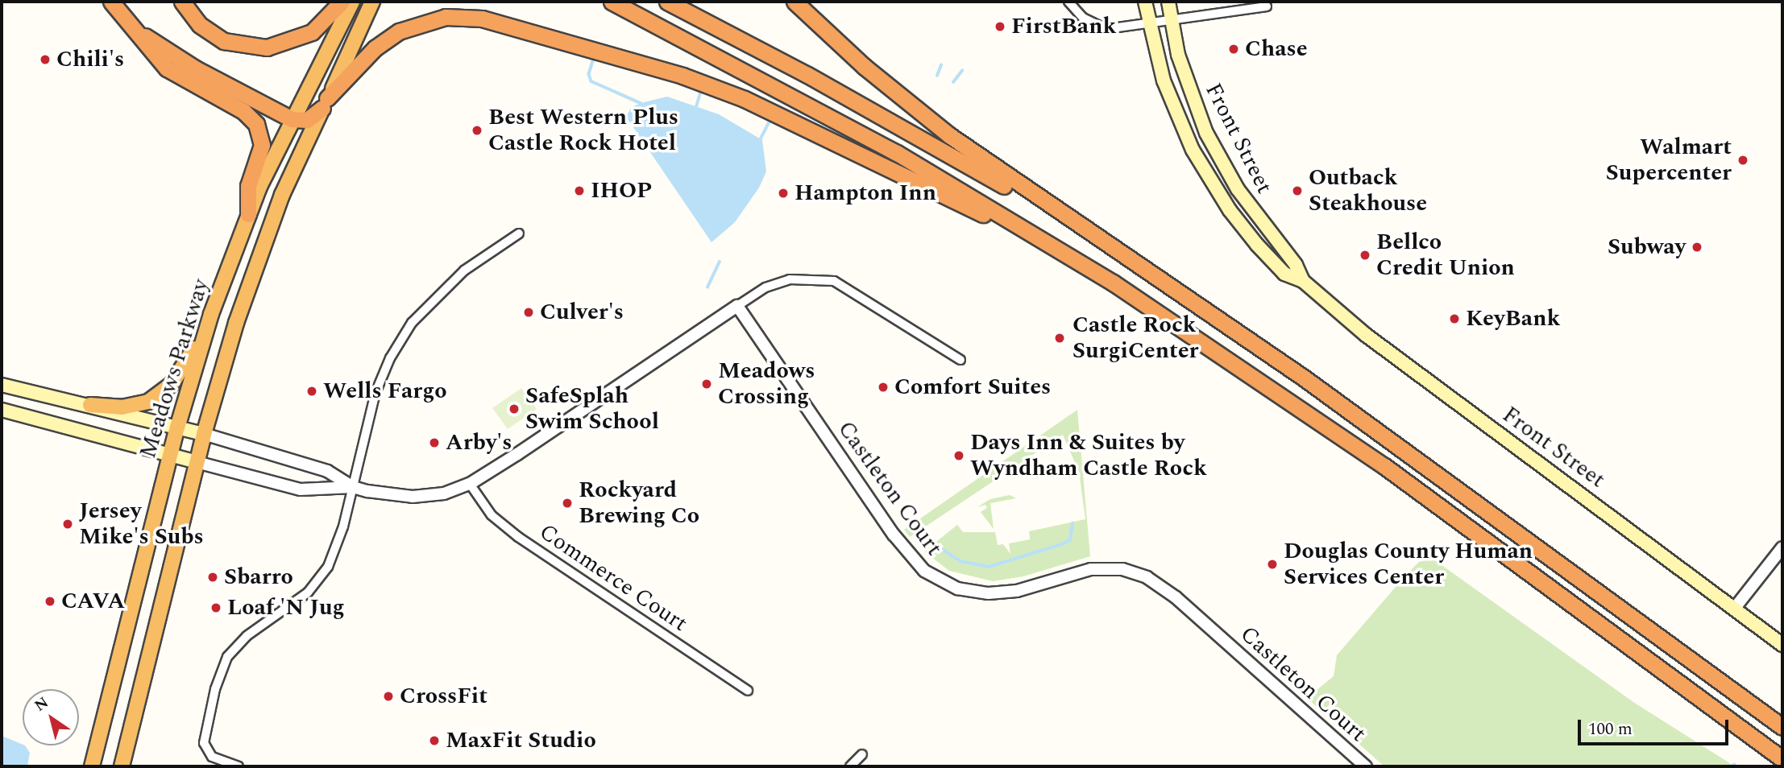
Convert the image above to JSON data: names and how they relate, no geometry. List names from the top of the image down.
{
  "streets": {
    "highway": ["Meadows Parkway"],
    "main road": ["Front Street"],
    "street": ["Castleton Court", "Commerce Court"]
  },
  "places": [
    "FirstBank",
    "Chase",
    "Chili's",
    "Best Western Plus Castle Rock Hotel",
    "Walmart Supercenter",
    "IHOP",
    "Outback Steakhouse",
    "Hampton Inn",
    "Subway",
    "Bellco Credit Union",
    "Culver's",
    "KeyBank",
    "Castle Rock SurgiCenter",
    "Meadows Crossing",
    "Comfort Suites",
    "Wells Fargo",
    "SafeSplah Swim School",
    "Arby's",
    "Days Inn & Suites by Wyndham Castle Rock",
    "Rockyard Brewing Co",
    "Jersey Mike's Subs",
    "Douglas County Human Services Center",
    "Sbarro",
    "CAVA",
    "Loaf 'N Jug",
    "CrossFit",
    "MaxFit Studio"
  ],
  "scale_bar": "100 m",
  "north": "top left"
}
